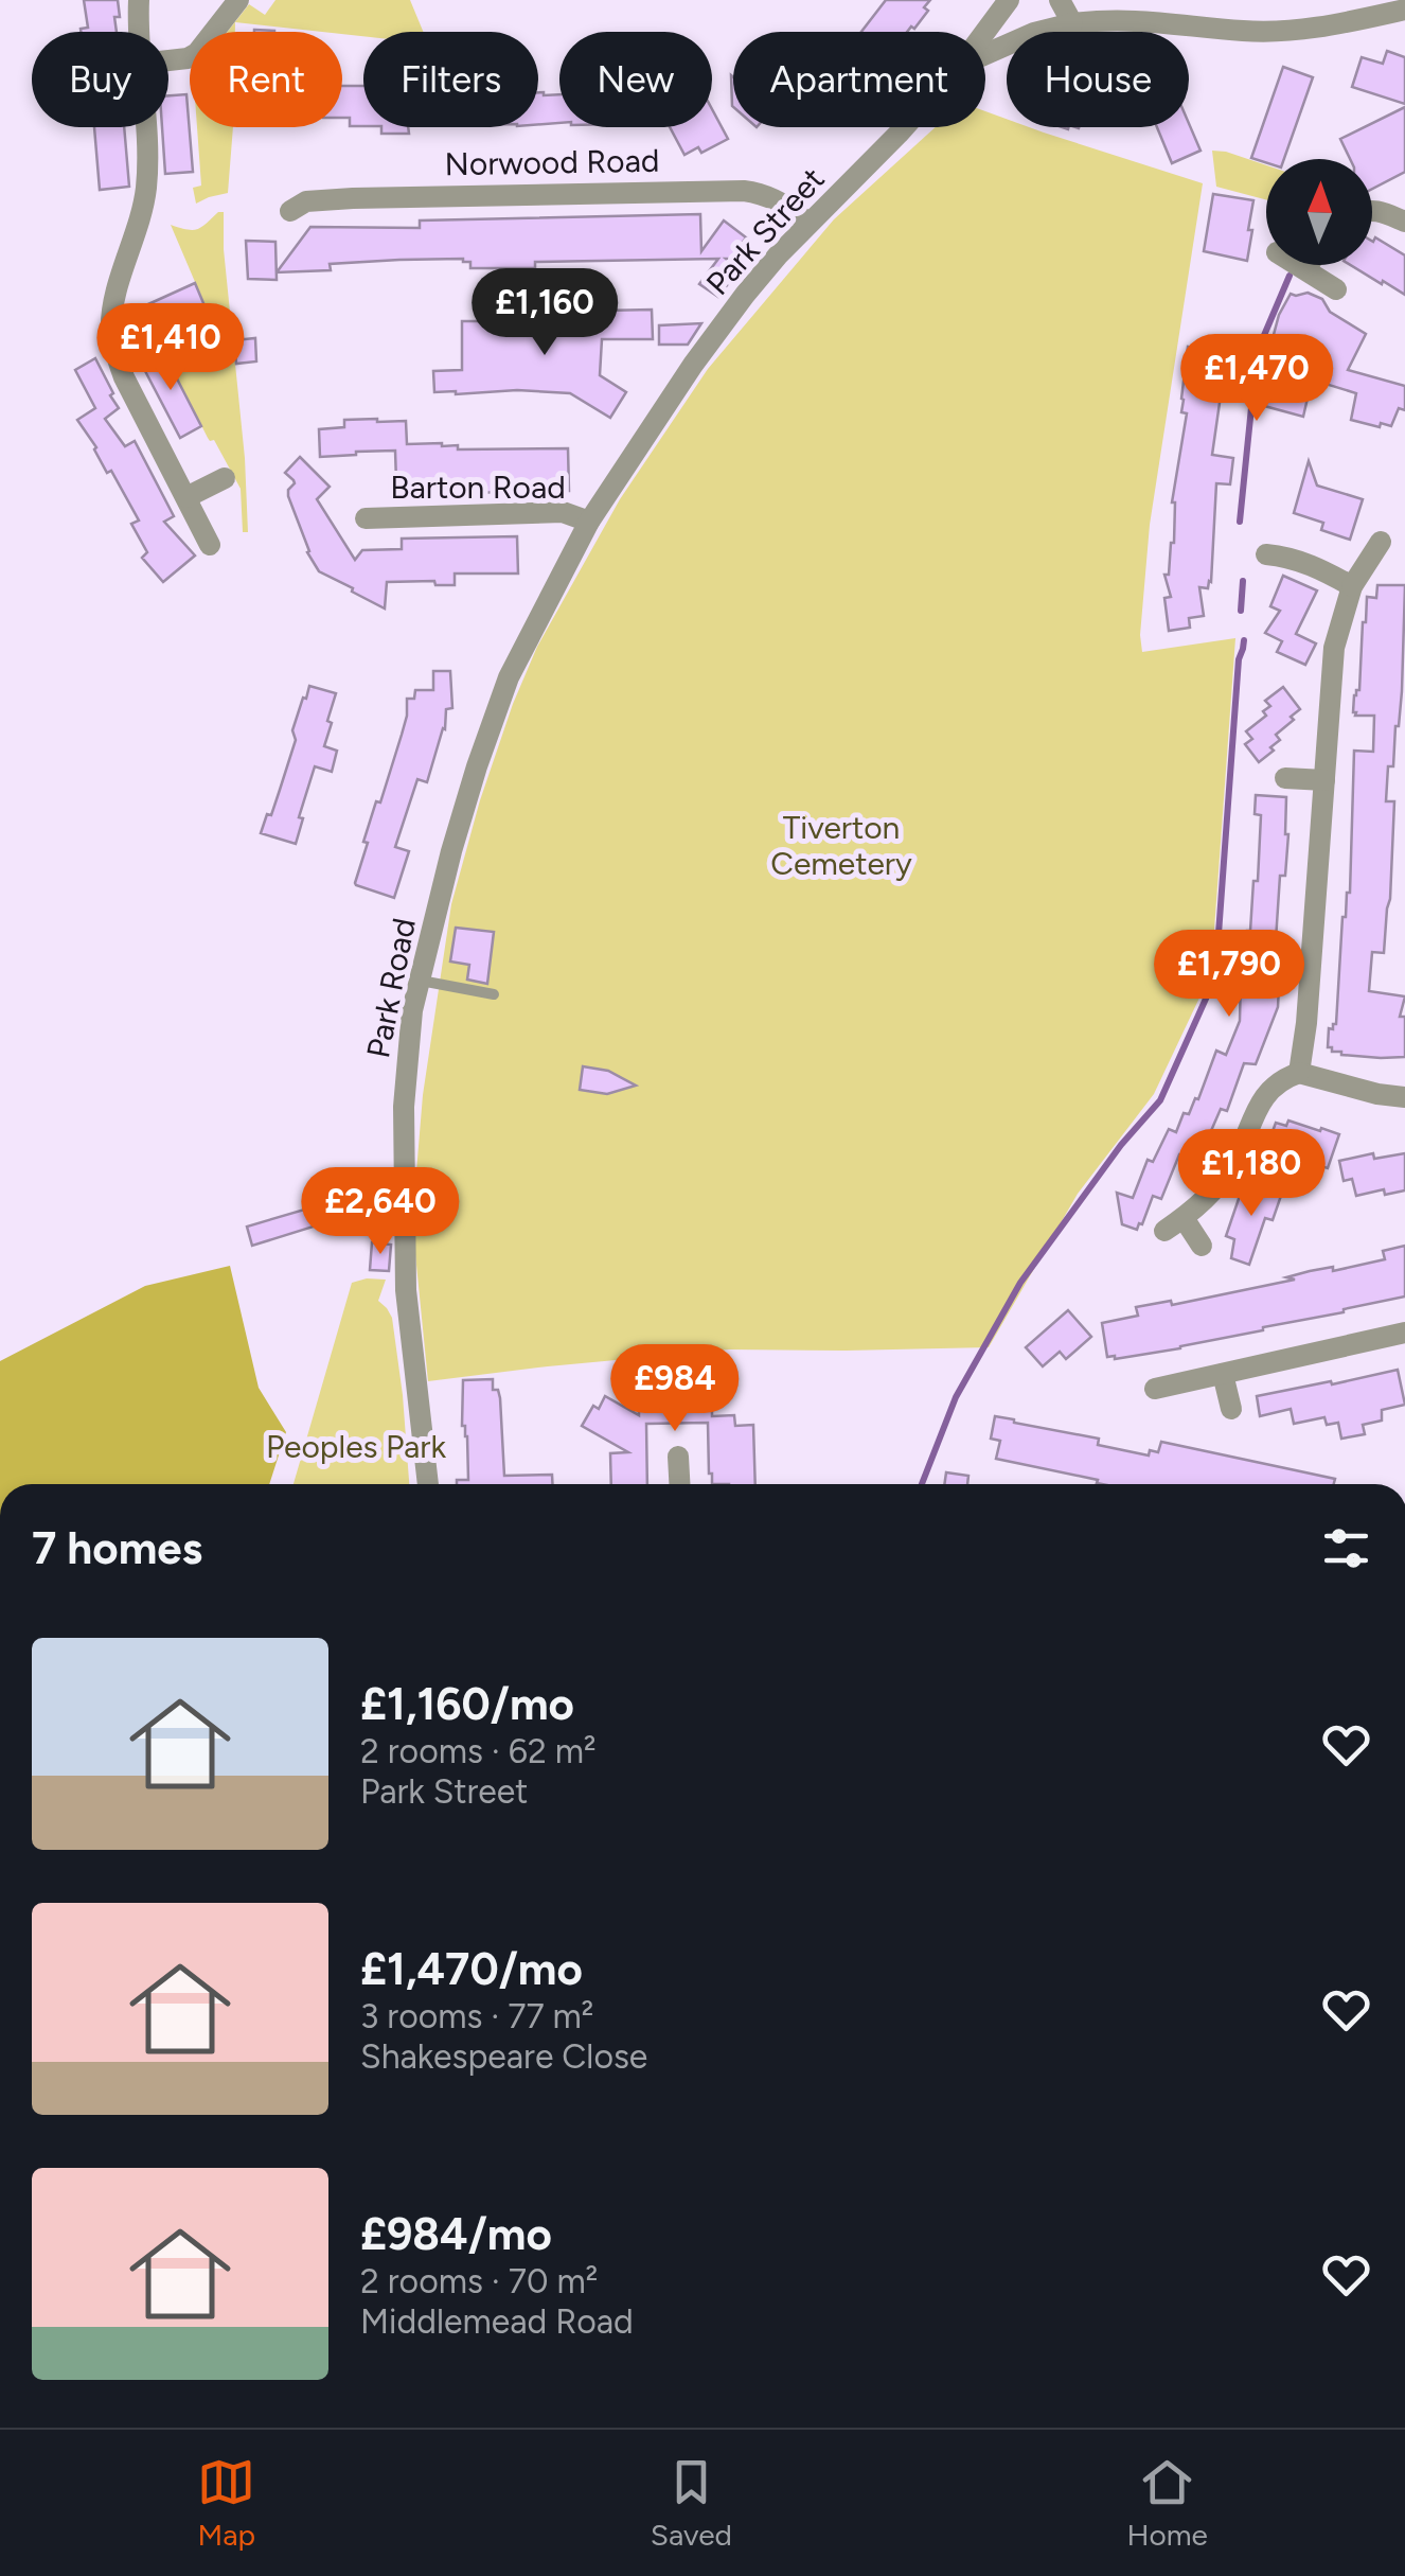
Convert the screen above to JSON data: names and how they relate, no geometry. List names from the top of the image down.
{
  "streets": {
    "street": [
      "Norwood Road",
      "Park Street",
      "Barton Road",
      "Park Road"
    ]
  },
  "crossings": [
    ["Norwood Road", "Park Street"],
    ["Park Street", "Barton Road"],
    ["Park Street", "Park Road"],
    ["Barton Road", "Park Road"]
  ],
  "parks": ["Tiverton Cemetery", "Peoples Park"],
  "north": "top",
  "page": {
    "chip": [
      "Buy",
      "Rent",
      "Filters",
      "New",
      "Apartment",
      "House"
    ],
    "price": [
      "£1,160",
      "£1,410",
      "£1,470",
      "£1,790",
      "£1,180",
      "£2,640",
      "£984"
    ],
    "heading": "7 homes",
    "list": [
      {
        "name": "£1,160/mo",
        "note": "2 rooms · 62 m² · Park Street"
      },
      {
        "name": "£1,470/mo",
        "note": "3 rooms · 77 m² · Shakespeare Close"
      },
      {
        "name": "£984/mo",
        "note": "2 rooms · 70 m² · Middlemead Road"
      }
    ],
    "tabs": ["Map", "Saved", "Home"]
  }
}
